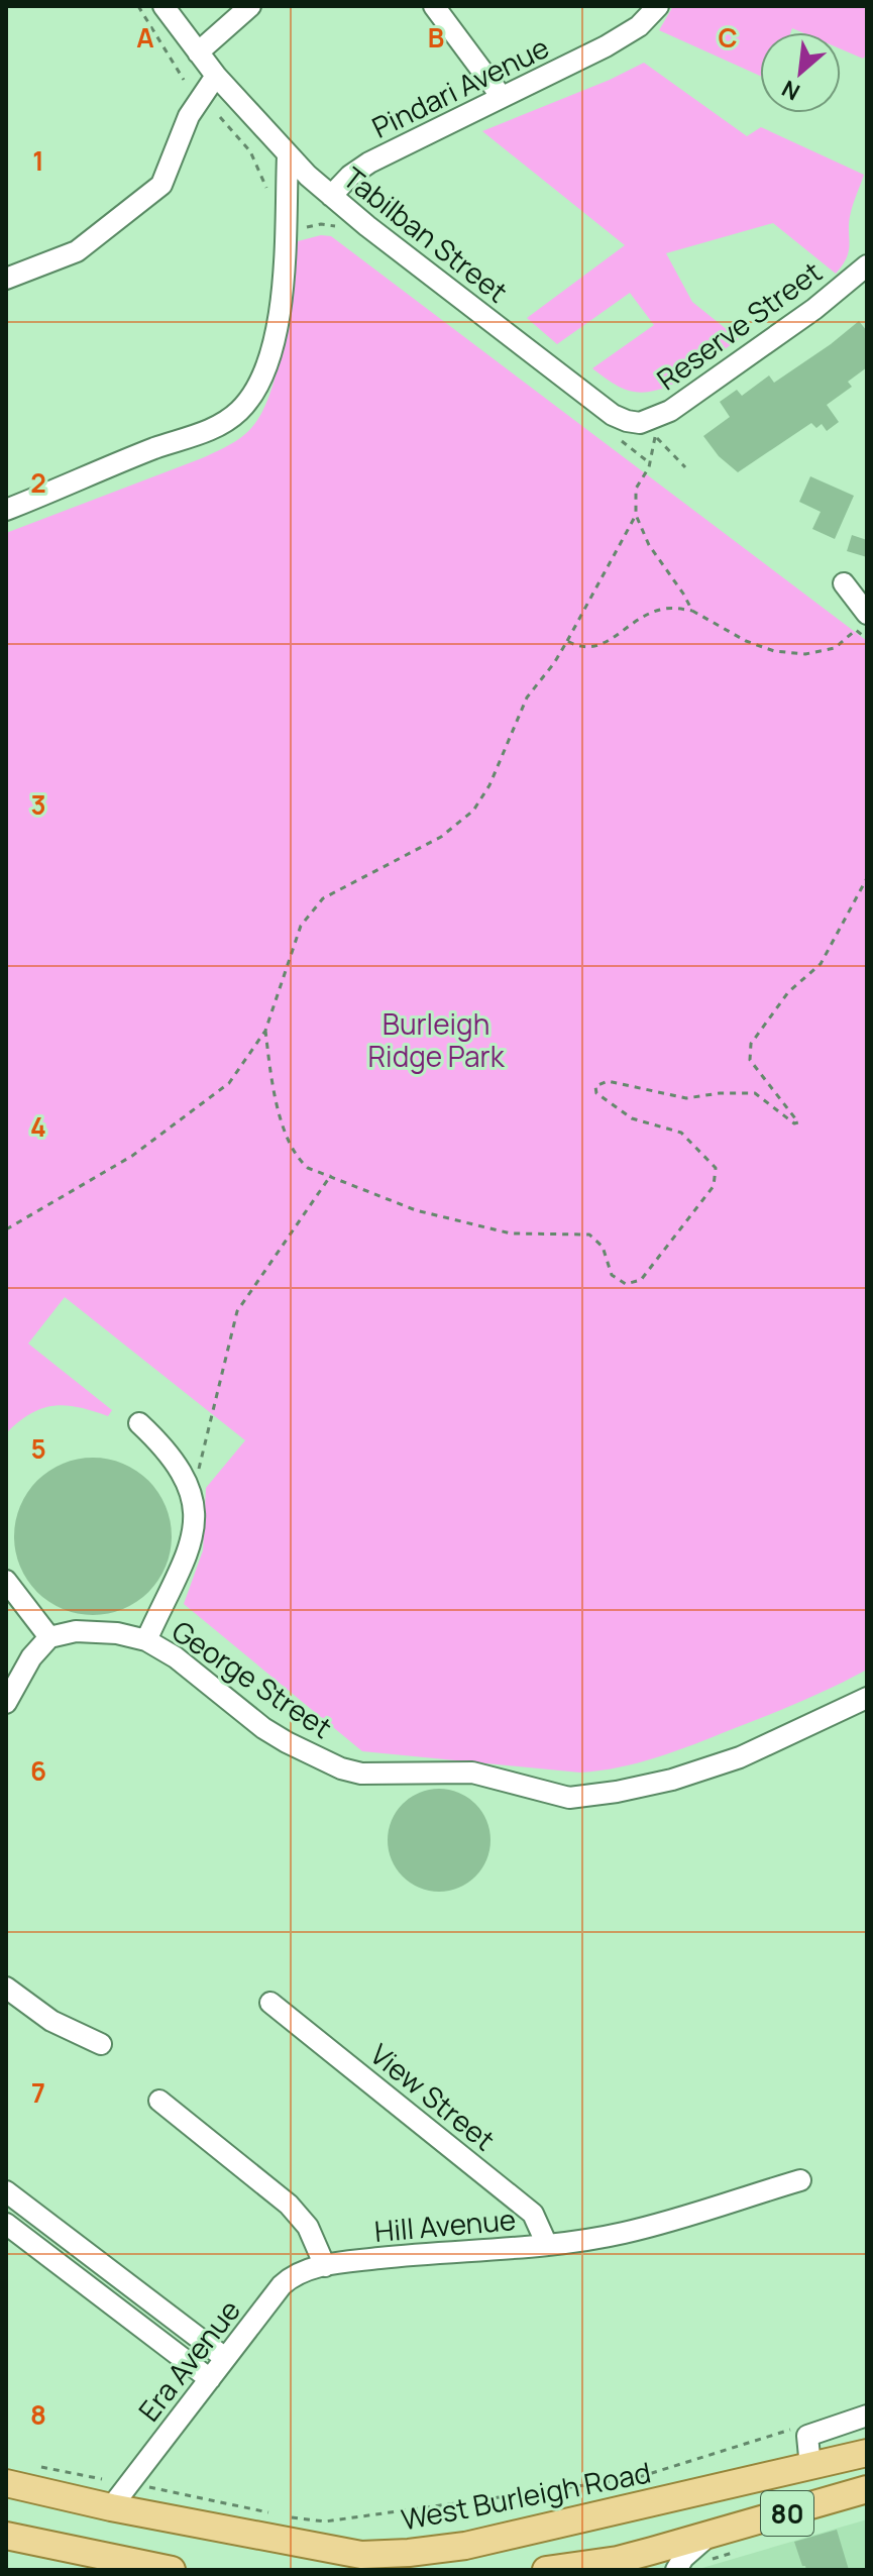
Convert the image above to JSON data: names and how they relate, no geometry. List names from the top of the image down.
{
  "streets": {
    "main road": ["West Burleigh Road", "80"],
    "street": [
      "Pindari Avenue",
      "Tabilban Street",
      "Reserve Street",
      "George Street",
      "View Street",
      "Hill Avenue",
      "Era Avenue"
    ]
  },
  "crossings": [
    ["Pindari Avenue", "Tabilban Street"],
    ["Tabilban Street", "Reserve Street"],
    ["View Street", "Hill Avenue"],
    ["Hill Avenue", "Era Avenue"],
    ["Era Avenue", "West Burleigh Road"]
  ],
  "parks": ["Burleigh Ridge Park"],
  "north": "bottom left",
  "grid": {
    "columns": ["A", "B", "C"],
    "rows": [
      "1",
      "2",
      "3",
      "4",
      "5",
      "6",
      "7",
      "8"
    ]
  }
}
